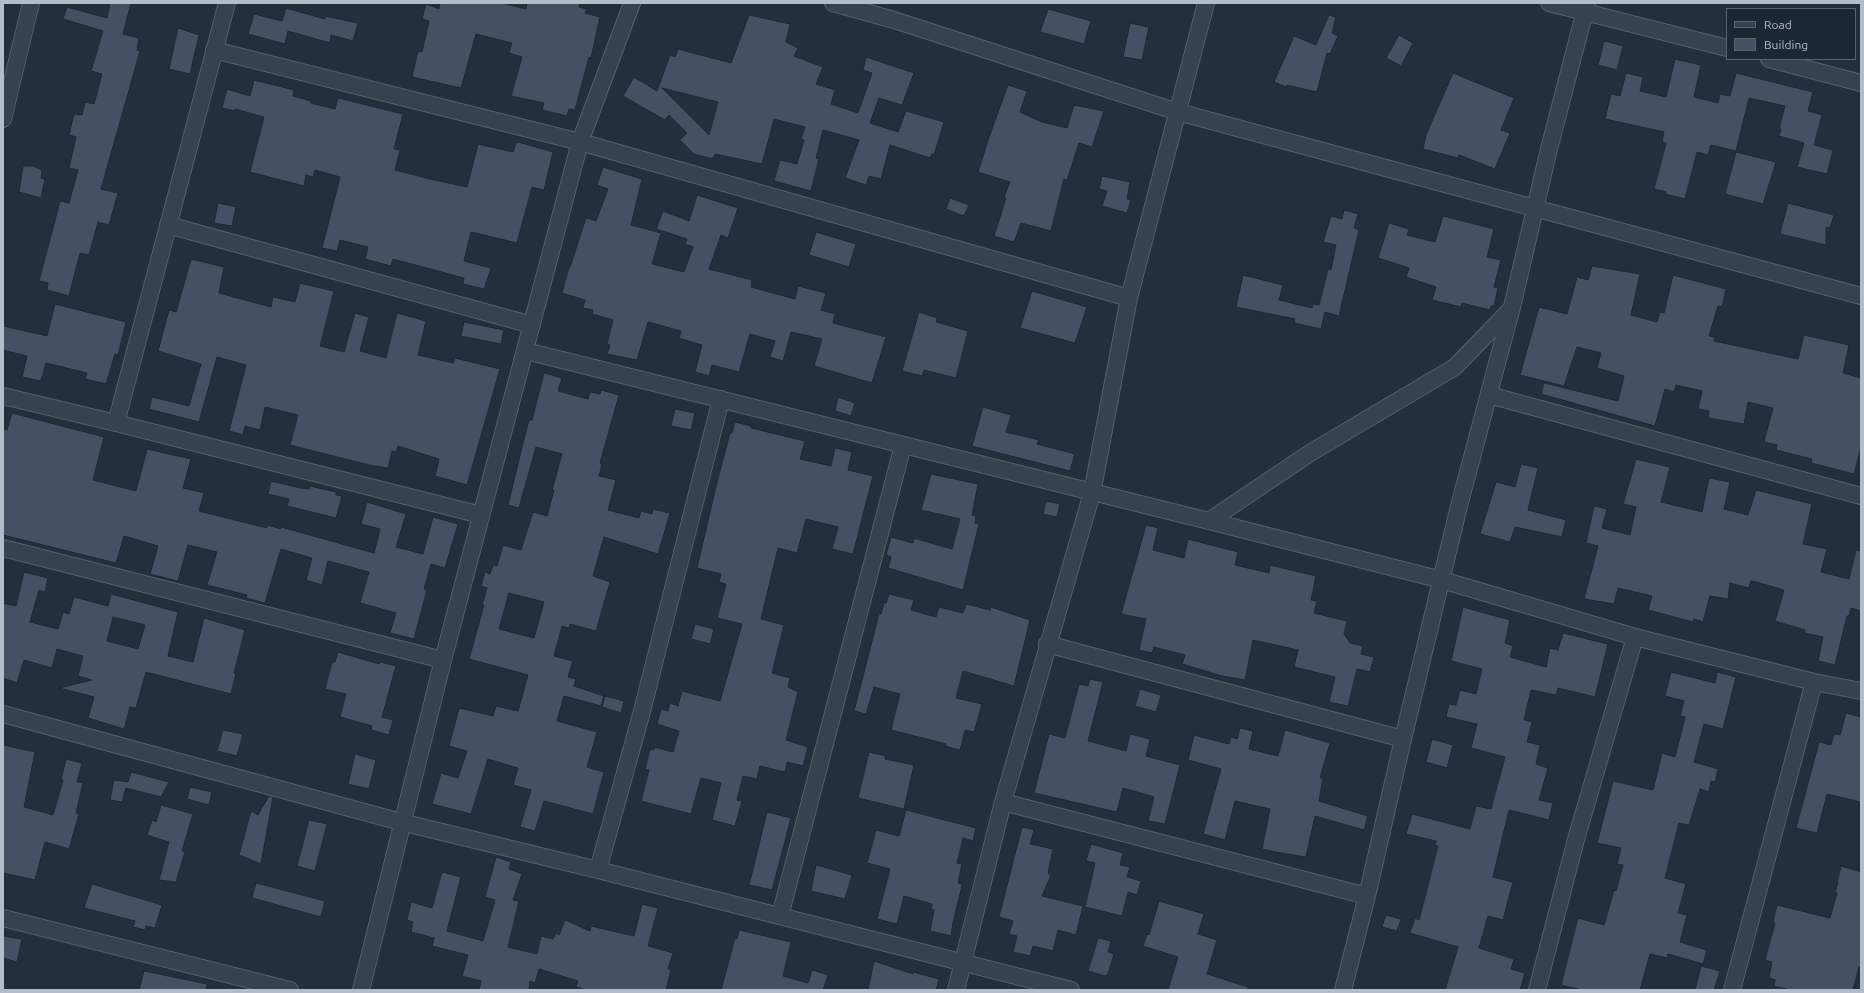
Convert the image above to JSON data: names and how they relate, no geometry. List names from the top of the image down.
{
  "legend": ["Road", "Building"]
}
